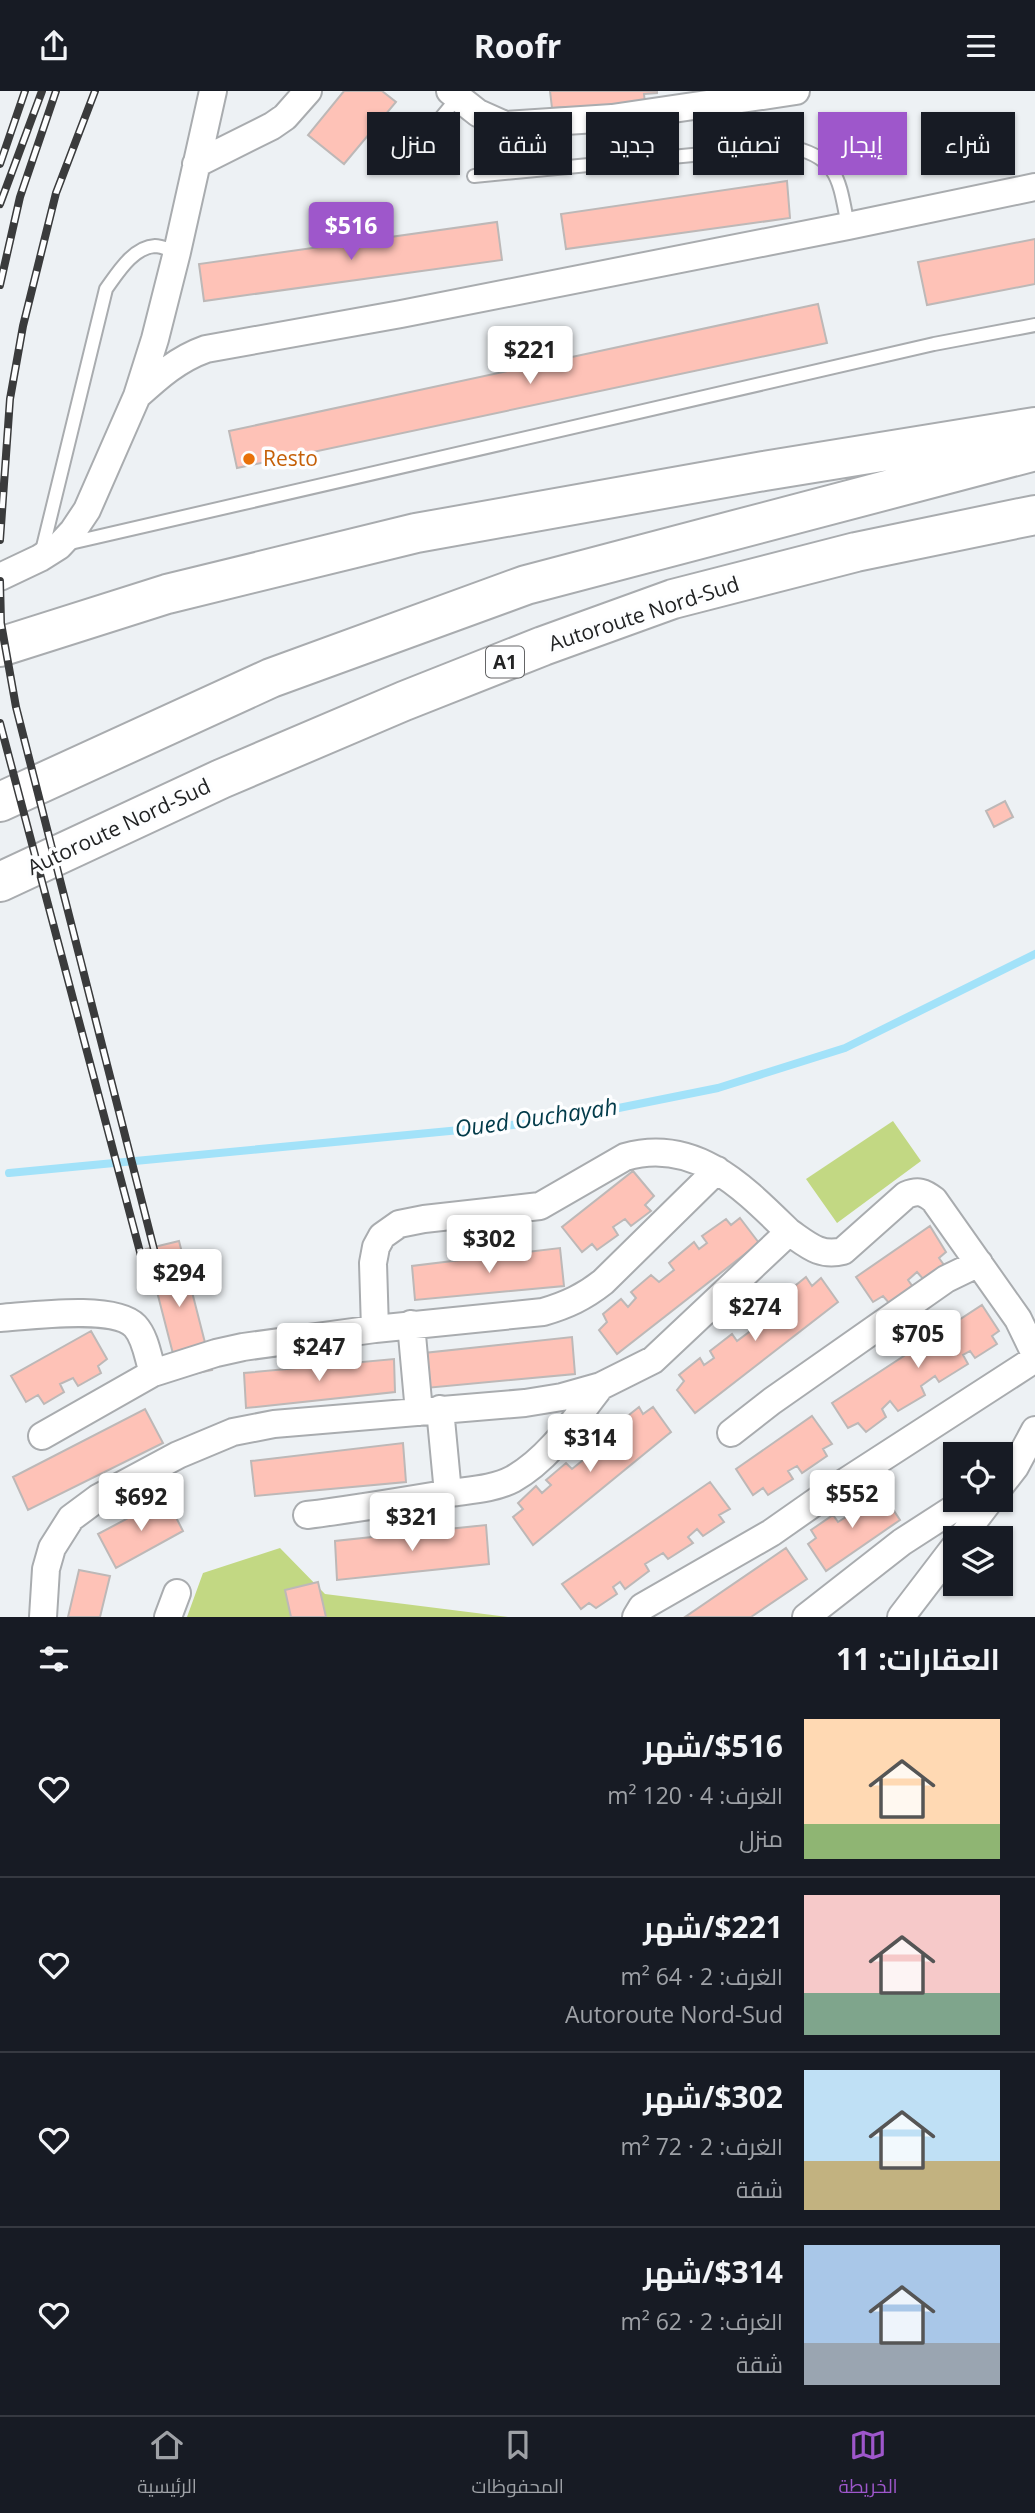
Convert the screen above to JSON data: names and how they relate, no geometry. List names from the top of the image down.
{
  "streets": {
    "highway": ["Autoroute Nord-Sud", "A1"]
  },
  "water": ["Oued Ouchayah"],
  "places": ["Resto"],
  "page": {
    "header": "Roofr",
    "chip": [
      "شراء",
      "إيجار",
      "تصفية",
      "جديد",
      "شقة",
      "منزل"
    ],
    "price": [
      "$516",
      "$221",
      "$302",
      "$294",
      "$274",
      "$705",
      "$247",
      "$314",
      "$552",
      "$692",
      "$321"
    ],
    "heading": "العقارات: 11",
    "list": [
      {
        "name": "$516/شهر",
        "note": "الغرف: 4 · 120 m² · منزل"
      },
      {
        "name": "$221/شهر",
        "note": "الغرف: 2 · 64 m² · Autoroute Nord-Sud"
      },
      {
        "name": "$302/شهر",
        "note": "الغرف: 2 · 72 m² · شقة"
      },
      {
        "name": "$314/شهر",
        "note": "الغرف: 2 · 62 m² · شقة"
      }
    ],
    "tabs": ["الخريطة", "المحفوظات", "الرئيسية"]
  }
}
